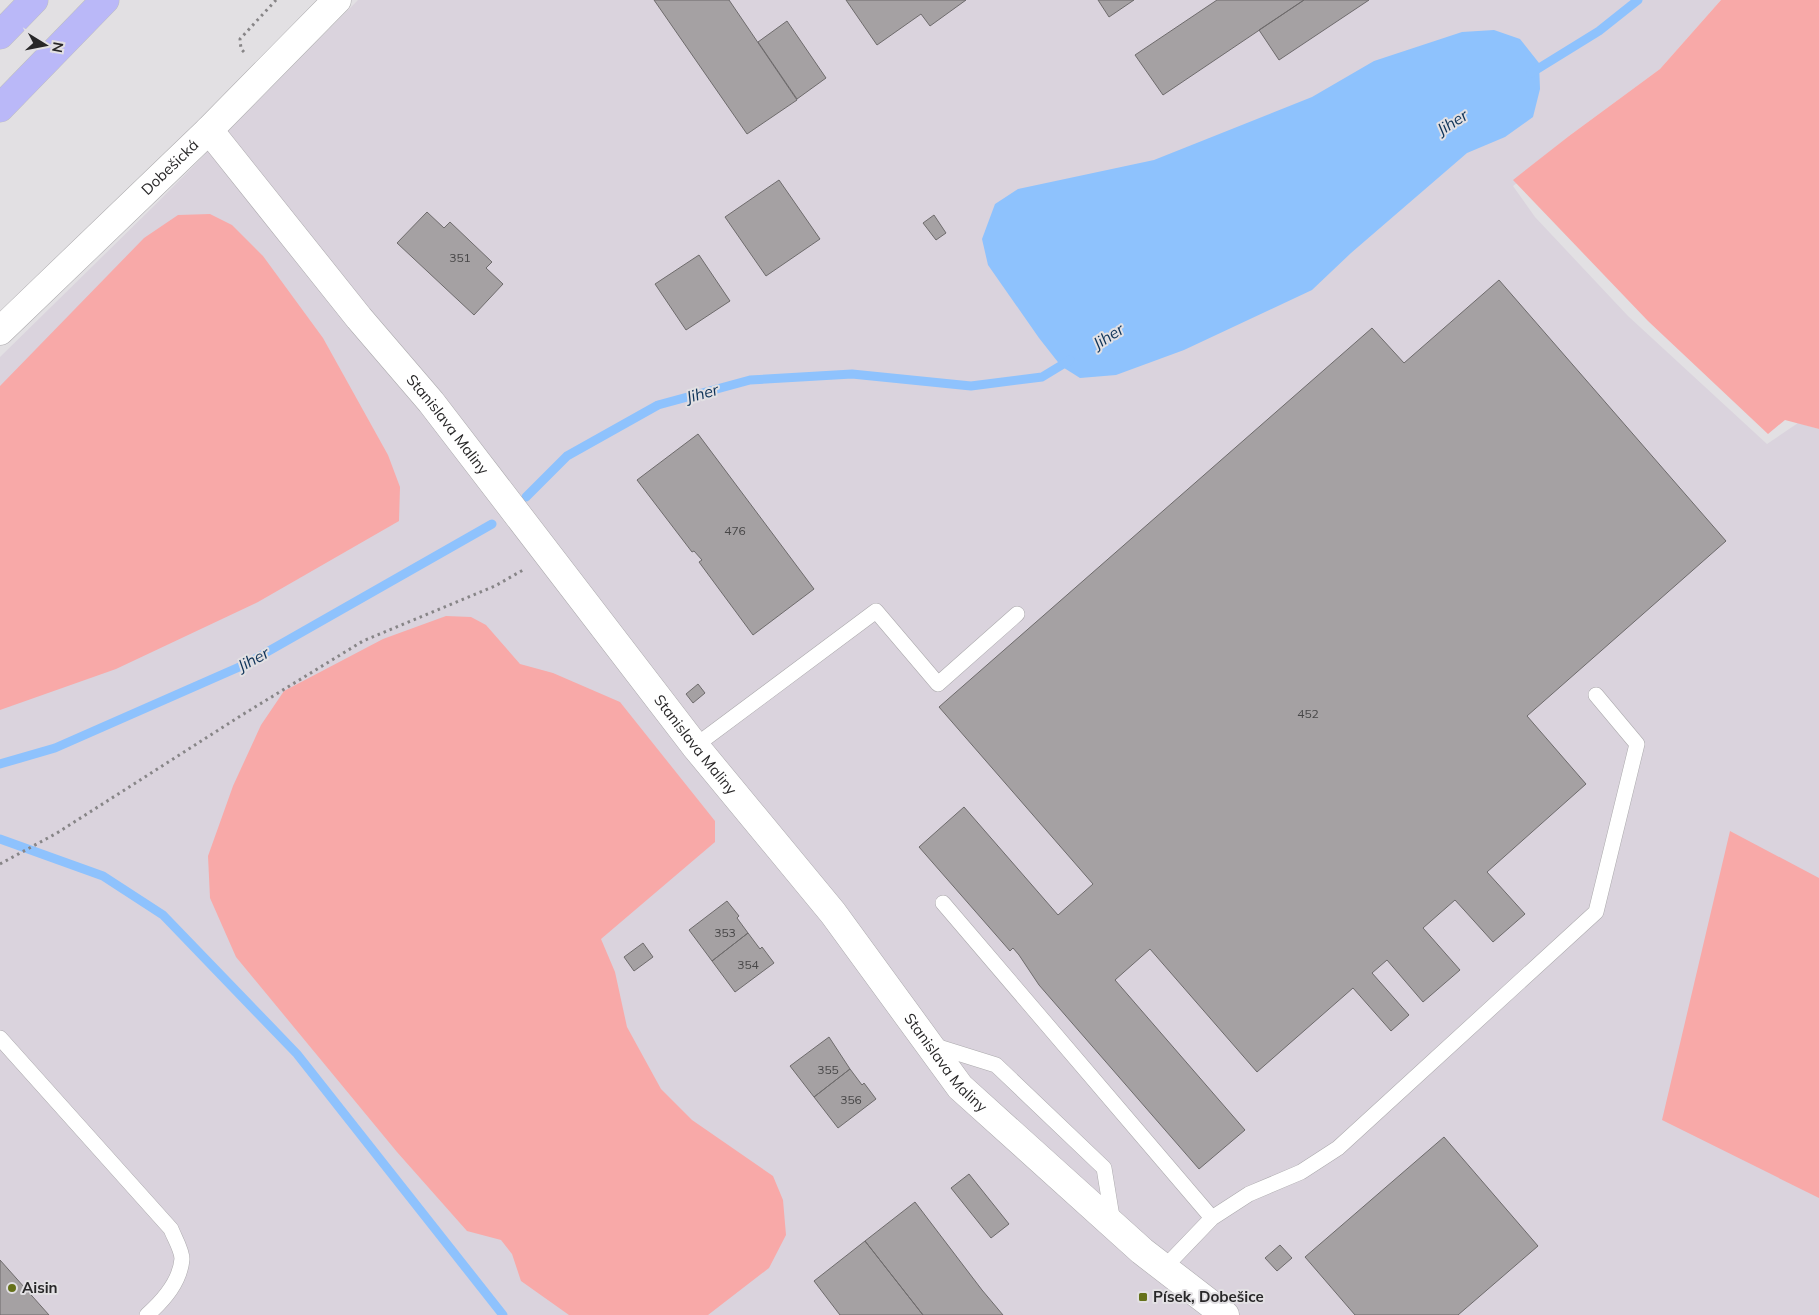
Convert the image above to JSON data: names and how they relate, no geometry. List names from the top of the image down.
{
  "streets": {
    "street": ["Dobešická", "Stanislava Maliny"]
  },
  "crossings": [
    ["Dobešická", "Stanislava Maliny"]
  ],
  "water": ["Jiher"],
  "places": {
    "other": ["Aisin"],
    "transit": ["Písek, Dobešice"]
  },
  "house_numbers": [
    "351",
    "476",
    "452",
    "353",
    "354",
    "355",
    "356"
  ],
  "north": "right"
}
